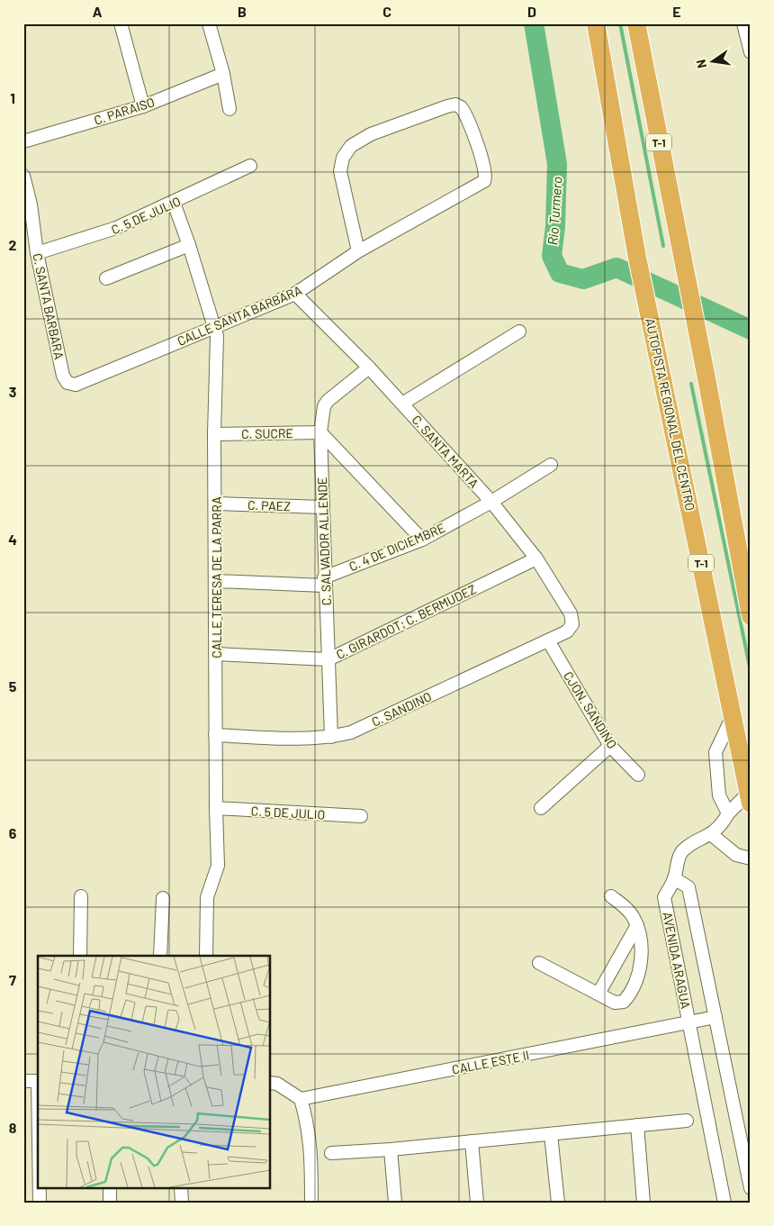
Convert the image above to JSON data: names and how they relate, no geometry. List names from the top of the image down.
{
  "streets": {
    "highway": ["T-1", "AUTOPISTA REGIONAL DEL CENTRO"],
    "street": [
      "C. PARAISO",
      "C. 5 DE JULIO",
      "C. SANTA BARBARA",
      "CALLE SANTA BARBARA",
      "C. SUCRE",
      "C. SANTA MARTA",
      "C. PAEZ",
      "C. SALVADOR ALLENDE",
      "C. 4 DE DICIEMBRE",
      "CALLE TERESA DE LA PARRA",
      "C. GIRARDOT; C. BERMUDEZ",
      "C. SANDINO",
      "CJON. SANDINO",
      "AVENIDA ARAGUA",
      "CALLE ESTE II"
    ]
  },
  "crossings": [
    ["C. 5 DE JULIO", "C. SANTA BARBARA"],
    ["C. 5 DE JULIO", "CALLE TERESA DE LA PARRA"],
    ["C. SANTA BARBARA", "CALLE SANTA BARBARA"],
    ["CALLE SANTA BARBARA", "C. SANTA MARTA"],
    ["CALLE SANTA BARBARA", "CALLE TERESA DE LA PARRA"],
    ["C. SUCRE", "C. SALVADOR ALLENDE"],
    ["C. SUCRE", "CALLE TERESA DE LA PARRA"],
    ["C. SANTA MARTA", "C. SALVADOR ALLENDE"],
    ["C. SANTA MARTA", "C. 4 DE DICIEMBRE"],
    ["C. SANTA MARTA", "C. GIRARDOT; C. BERMUDEZ"],
    ["C. SANTA MARTA", "C. SANDINO"],
    ["C. PAEZ", "C. SALVADOR ALLENDE"],
    ["C. PAEZ", "CALLE TERESA DE LA PARRA"],
    ["C. SALVADOR ALLENDE", "C. 4 DE DICIEMBRE"],
    ["C. SALVADOR ALLENDE", "C. GIRARDOT; C. BERMUDEZ"],
    ["C. SALVADOR ALLENDE", "C. SANDINO"],
    ["C. 4 DE DICIEMBRE", "CALLE TERESA DE LA PARRA"],
    ["CALLE TERESA DE LA PARRA", "C. GIRARDOT; C. BERMUDEZ"],
    ["CALLE TERESA DE LA PARRA", "C. SANDINO"],
    ["C. SANDINO", "CJON. SANDINO"],
    ["AVENIDA ARAGUA", "CALLE ESTE II"]
  ],
  "water": ["Río Turmero"],
  "north": "left",
  "grid": {
    "columns": [
      "A",
      "B",
      "C",
      "D",
      "E"
    ],
    "rows": [
      "1",
      "2",
      "3",
      "4",
      "5",
      "6",
      "7",
      "8"
    ]
  }
}
